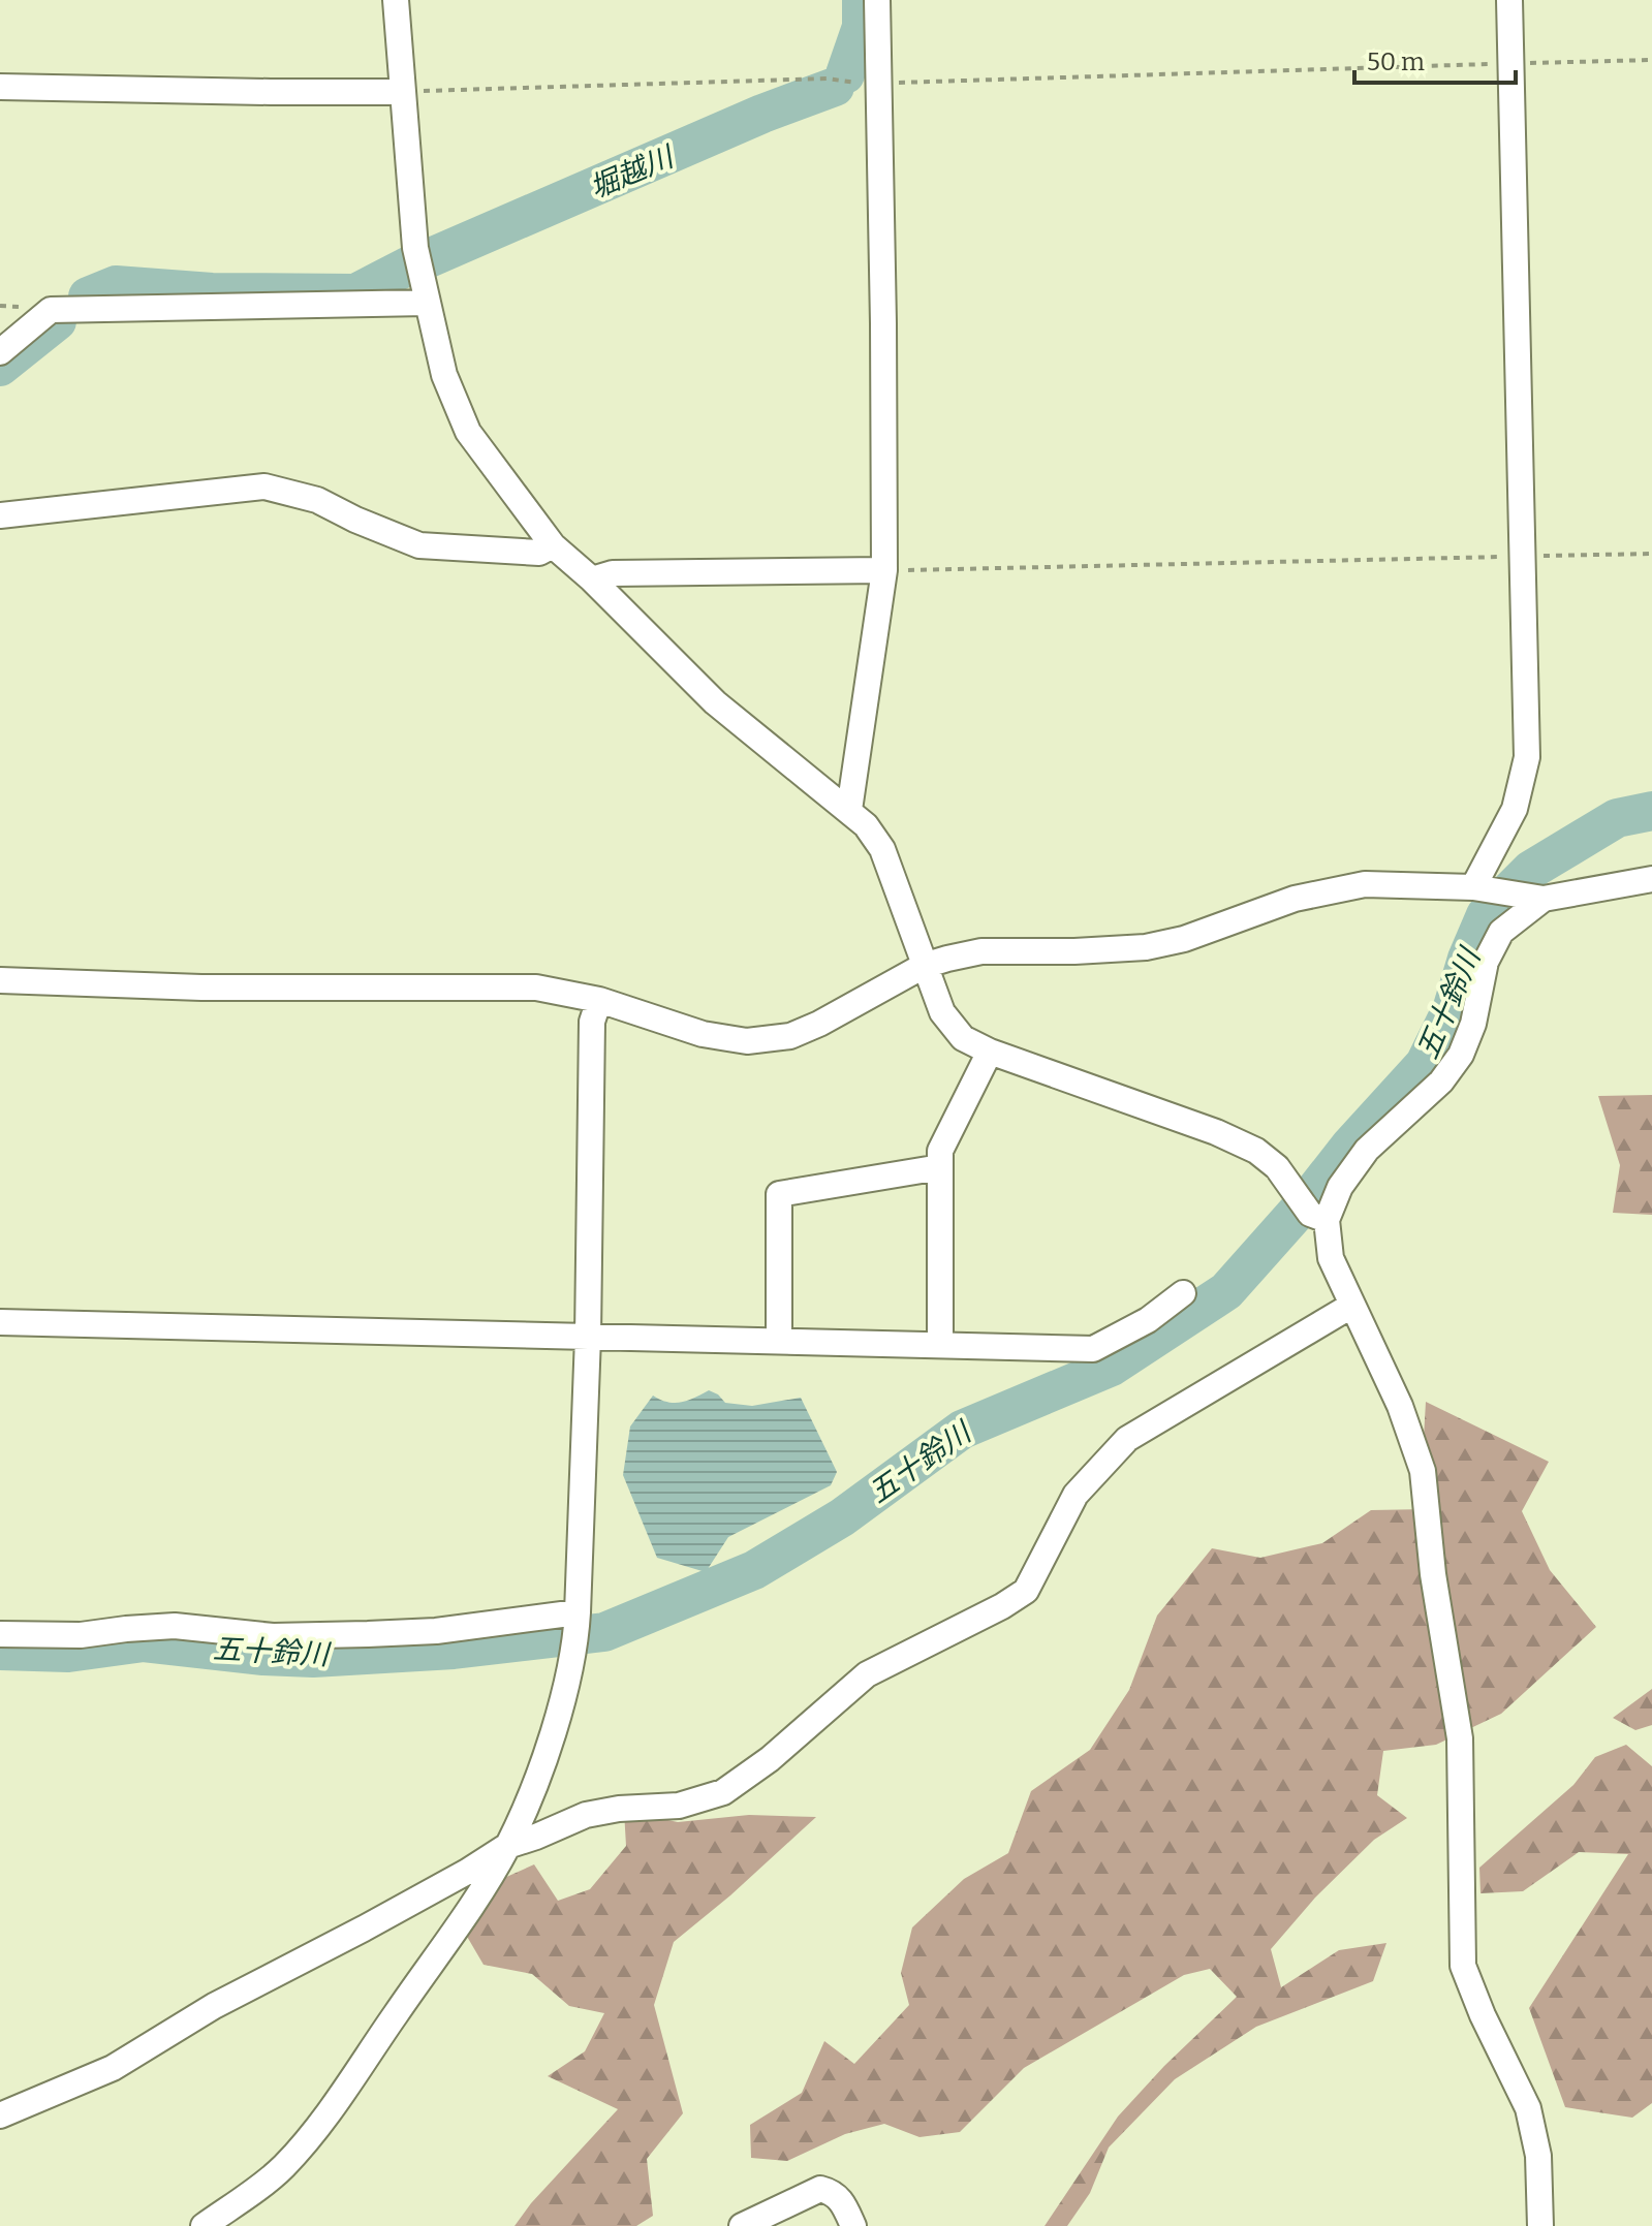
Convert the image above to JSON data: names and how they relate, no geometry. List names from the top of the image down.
{
  "water": ["堀越川", "五十鈴川"],
  "scale_bar": "50 m"
}
